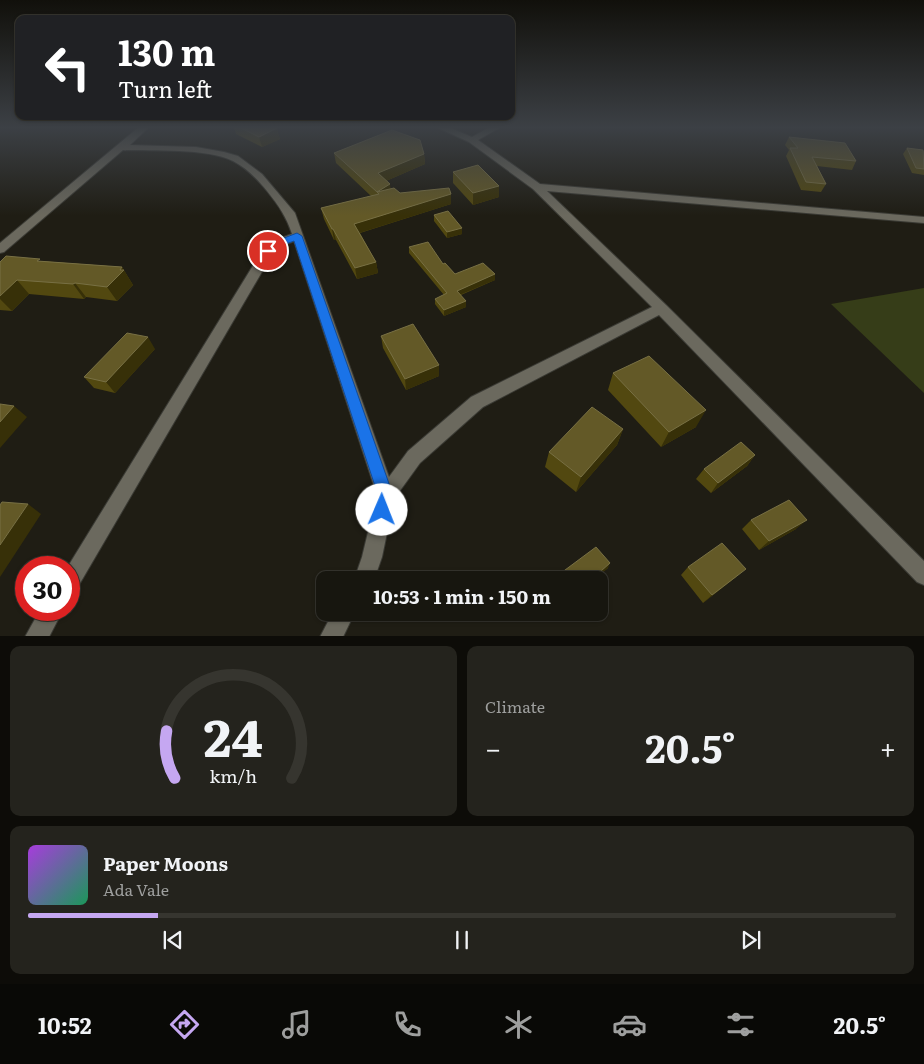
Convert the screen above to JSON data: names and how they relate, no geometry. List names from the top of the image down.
{
  "page": {
    "turn": ["130 m", "Turn left"],
    "limit": "30",
    "trip": "10:53 · 1 min · 150 m",
    "tile": "Climate",
    "heat": ["−", "20.5°", "+"],
    "song": ["Paper Moons", "Ada Vale"],
    "tabs": ["10:52", "20.5°"],
    "gauge": ["24", "km/h"]
  }
}
